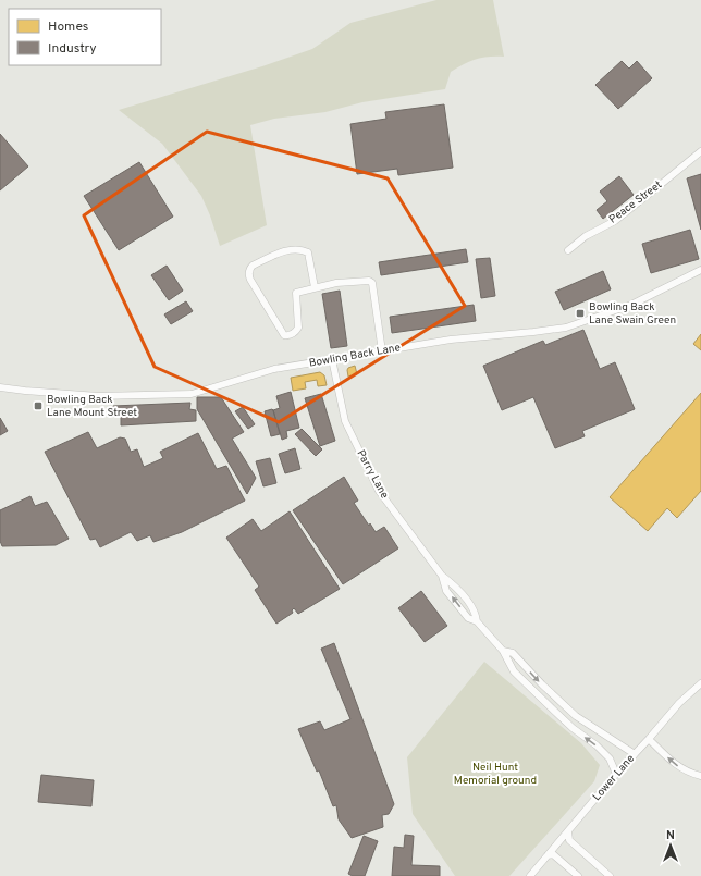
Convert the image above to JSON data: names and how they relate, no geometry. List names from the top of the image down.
{
  "streets": {
    "street": [
      "Peace Street",
      "Bowling Back Lane",
      "Parry Lane",
      "Lower Lane"
    ]
  },
  "crossings": [
    ["Bowling Back Lane", "Parry Lane"],
    ["Parry Lane", "Lower Lane"]
  ],
  "parks": ["Neil Hunt Memorial ground"],
  "places": {
    "transit": ["Bowling Back Lane Swain Green", "Bowling Back Lane Mount Street"]
  },
  "legend": ["Homes", "Industry"],
  "north": "top"
}
